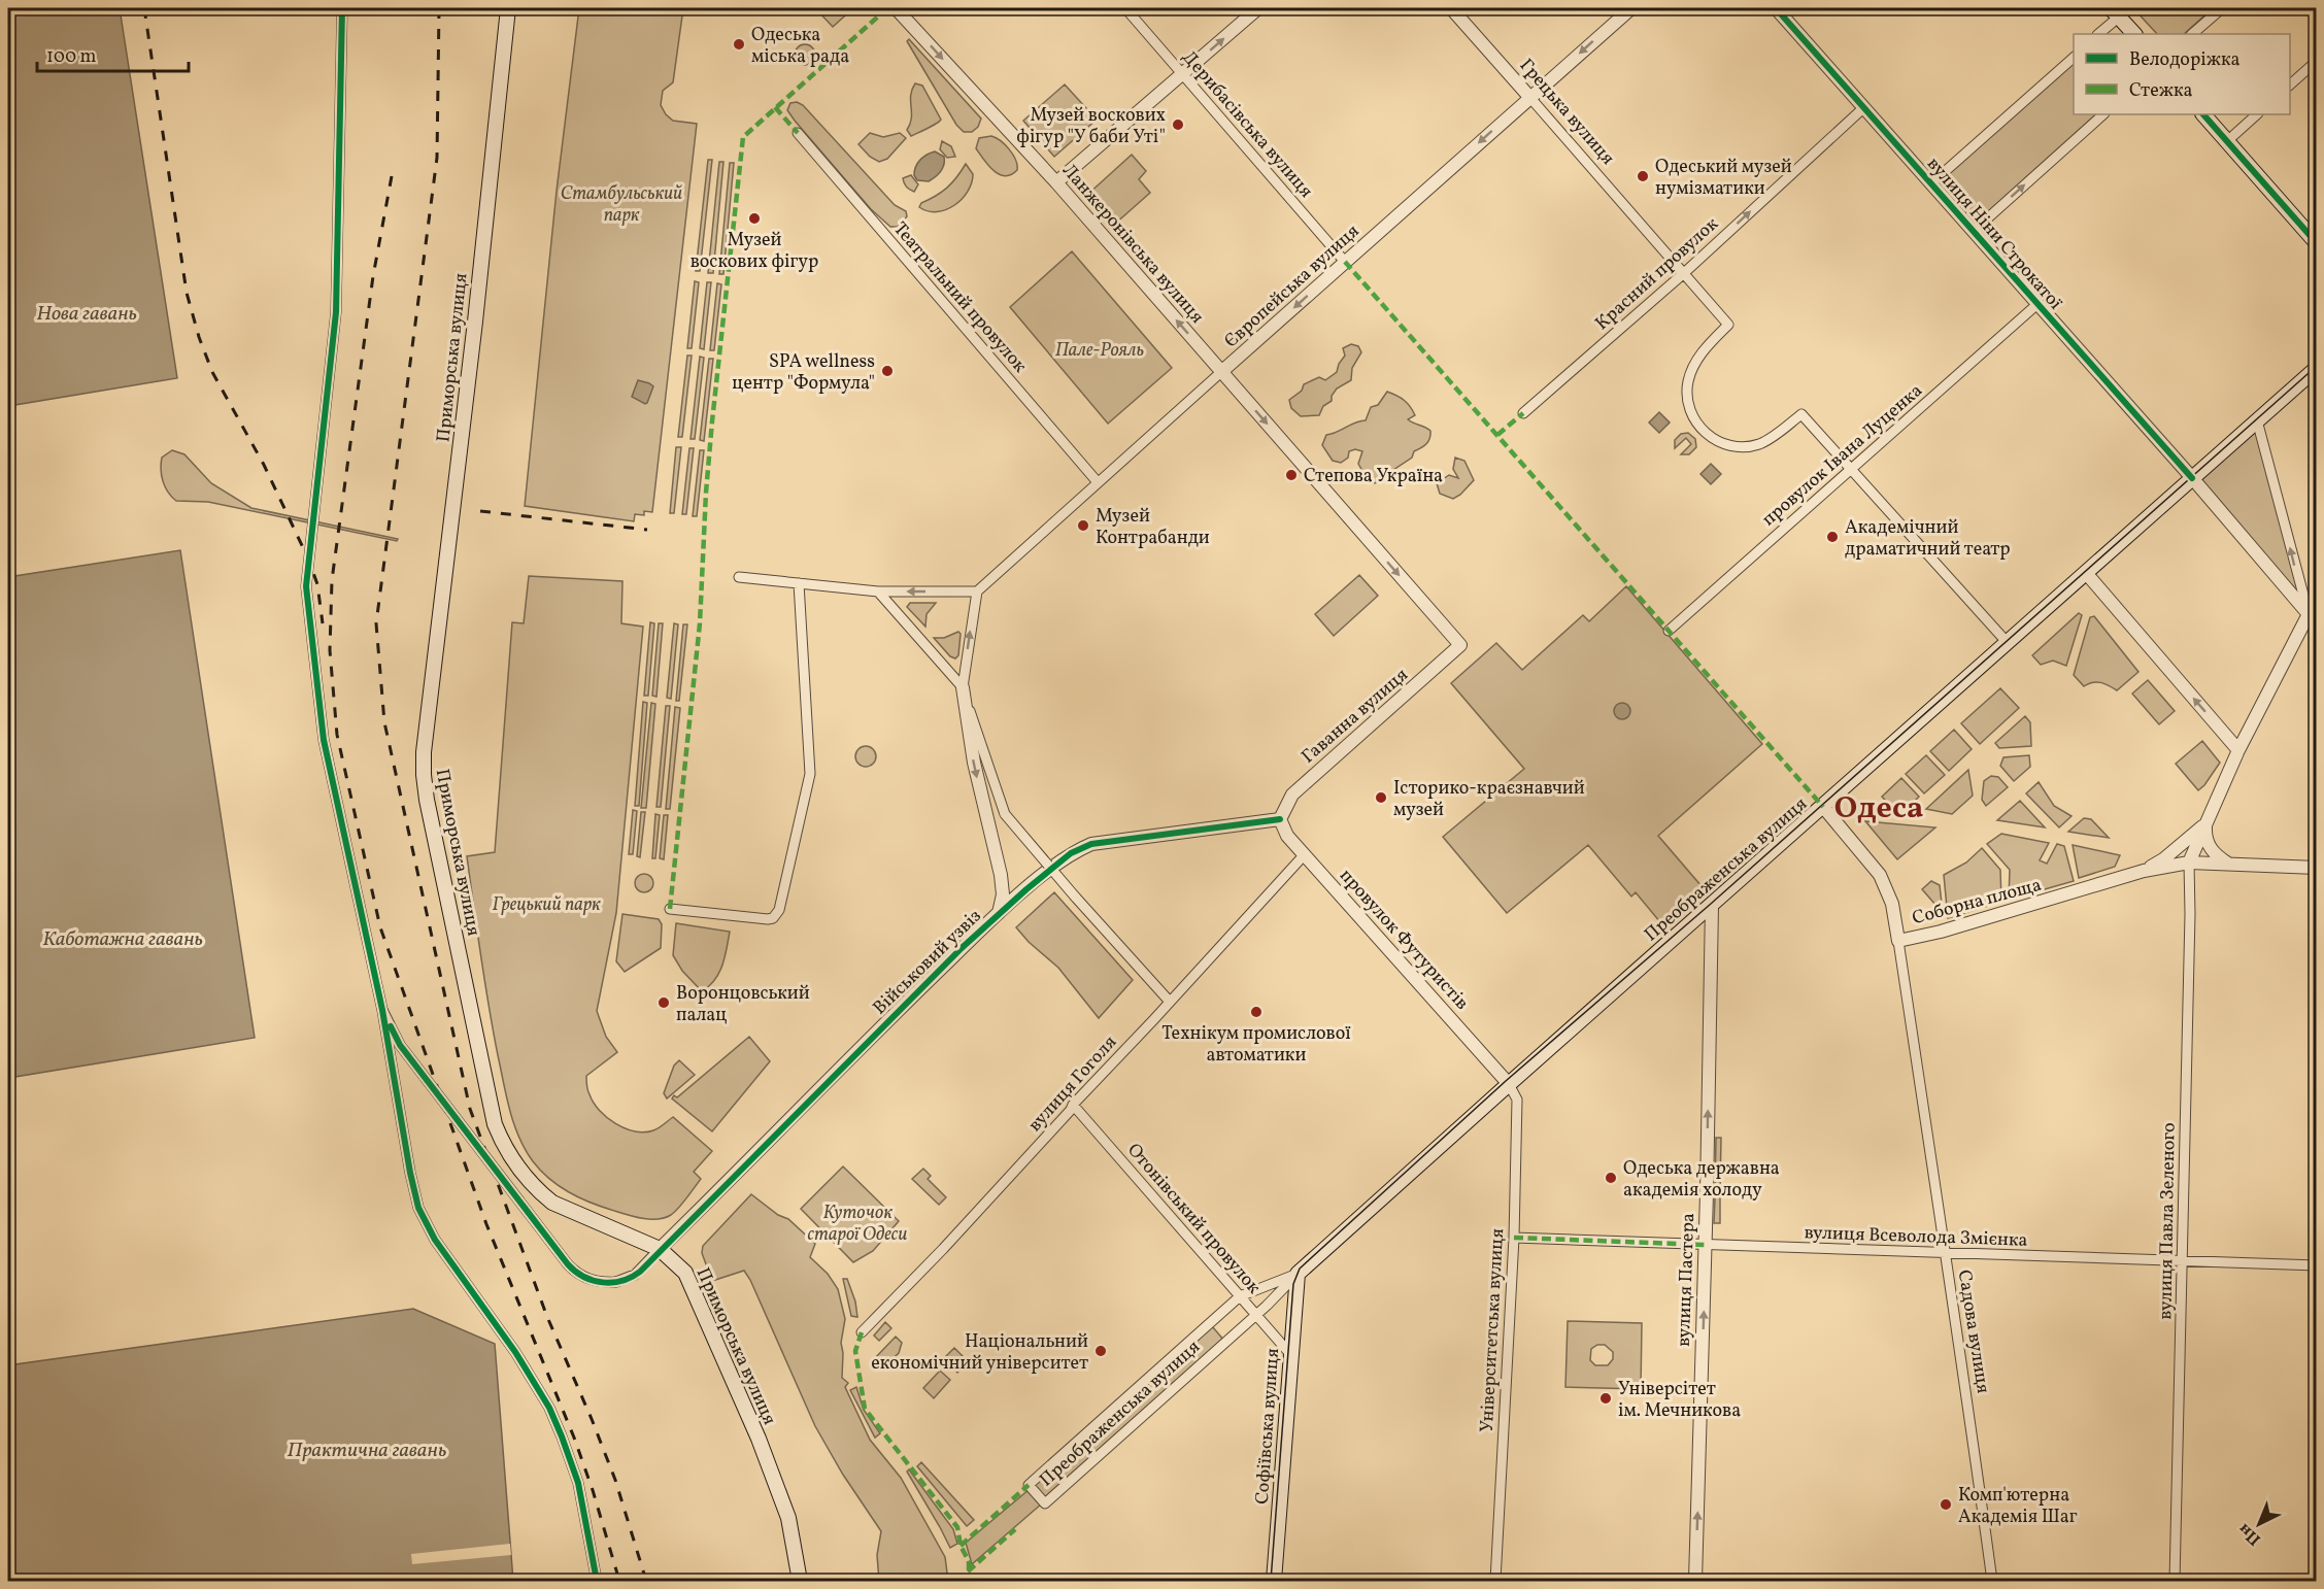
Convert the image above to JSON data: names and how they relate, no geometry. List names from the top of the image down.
{
  "streets": {
    "main road": ["Приморська вулиця", "Преображенська вулиця", "Софіївська вулиця"],
    "street": [
      "Грецька вулиця",
      "Дерибасівська вулиця",
      "вулиця Ніни Строкатої",
      "Ланжеронівська вулиця",
      "Красний провулок",
      "Європейська вулиця",
      "Театральний провулок",
      "провулок Івана Луценка",
      "Гаванна вулиця",
      "Соборна площа",
      "провулок Футуристів",
      "Військовий узвіз",
      "вулиця Гоголя",
      "Отонівський провулок",
      "вулиця Павла Зеленого",
      "вулиця Всеволода Змієнка",
      "вулиця Пастера",
      "Університетська вулиця",
      "Садова вулиця"
    ]
  },
  "crossings": [
    ["Грецька вулиця", "Красний провулок"],
    ["Грецька вулиця", "Європейська вулиця"],
    ["Грецька вулиця", "провулок Івана Луценка"],
    ["Дерибасівська вулиця", "Європейська вулиця"],
    ["вулиця Ніни Строкатої", "Красний провулок"],
    ["вулиця Ніни Строкатої", "провулок Івана Луценка"],
    ["вулиця Ніни Строкатої", "Преображенська вулиця"],
    ["вулиця Ніни Строкатої", "Соборна площа"],
    ["Ланжеронівська вулиця", "Європейська вулиця"],
    ["Ланжеронівська вулиця", "Гаванна вулиця"],
    ["Європейська вулиця", "Театральний провулок"],
    ["Приморська вулиця", "Військовий узвіз"],
    ["Гаванна вулиця", "провулок Футуристів"],
    ["Гаванна вулиця", "Військовий узвіз"],
    ["Преображенська вулиця", "Соборна площа"],
    ["Преображенська вулиця", "провулок Футуристів"],
    ["Преображенська вулиця", "Отонівський провулок"],
    ["Преображенська вулиця", "вулиця Пастера"],
    ["Преображенська вулиця", "Університетська вулиця"],
    ["Преображенська вулиця", "Софіївська вулиця"],
    ["Соборна площа", "вулиця Павла Зеленого"],
    ["Соборна площа", "Садова вулиця"],
    ["провулок Футуристів", "Військовий узвіз"],
    ["провулок Футуристів", "вулиця Гоголя"],
    ["провулок Футуристів", "Університетська вулиця"],
    ["вулиця Гоголя", "Отонівський провулок"],
    ["Отонівський провулок", "Софіївська вулиця"],
    ["вулиця Павла Зеленого", "вулиця Всеволода Змієнка"],
    ["вулиця Всеволода Змієнка", "вулиця Пастера"],
    ["вулиця Всеволода Змієнка", "Університетська вулиця"],
    ["вулиця Всеволода Змієнка", "Садова вулиця"]
  ],
  "one_way": ["Красний провулок", "Європейська вулиця", "вулиця Пастера"],
  "districts": ["Одеса"],
  "water": ["Нова гавань", "Каботажна гавань", "Практична гавань"],
  "parks": [
    "Стамбульський парк",
    "Пале-Рояль",
    "Грецький парк",
    "Куточок старої Одеси"
  ],
  "places": [
    "Одеська міська рада",
    "Музей воскових фігур \"У баби Уті\"",
    "Одеський музей нумізматики",
    "Музей воскових фігур",
    "SPA wellness центр \"Формула\"",
    "Степова Україна",
    "Музей Контрабанди",
    "Академічний драматичний театр",
    "Історико-краєзнавчий музей",
    "Воронцовський палац",
    "Технікум промислової автоматики",
    "Одеська державна академія холоду",
    "Національний економічний університет",
    "Універсітет ім. Мечникова",
    "Комп'ютерна Академія Шаг"
  ],
  "legend": ["Велодоріжка", "Стежка"],
  "scale_bar": "100 m",
  "north": "bottom left"
}
